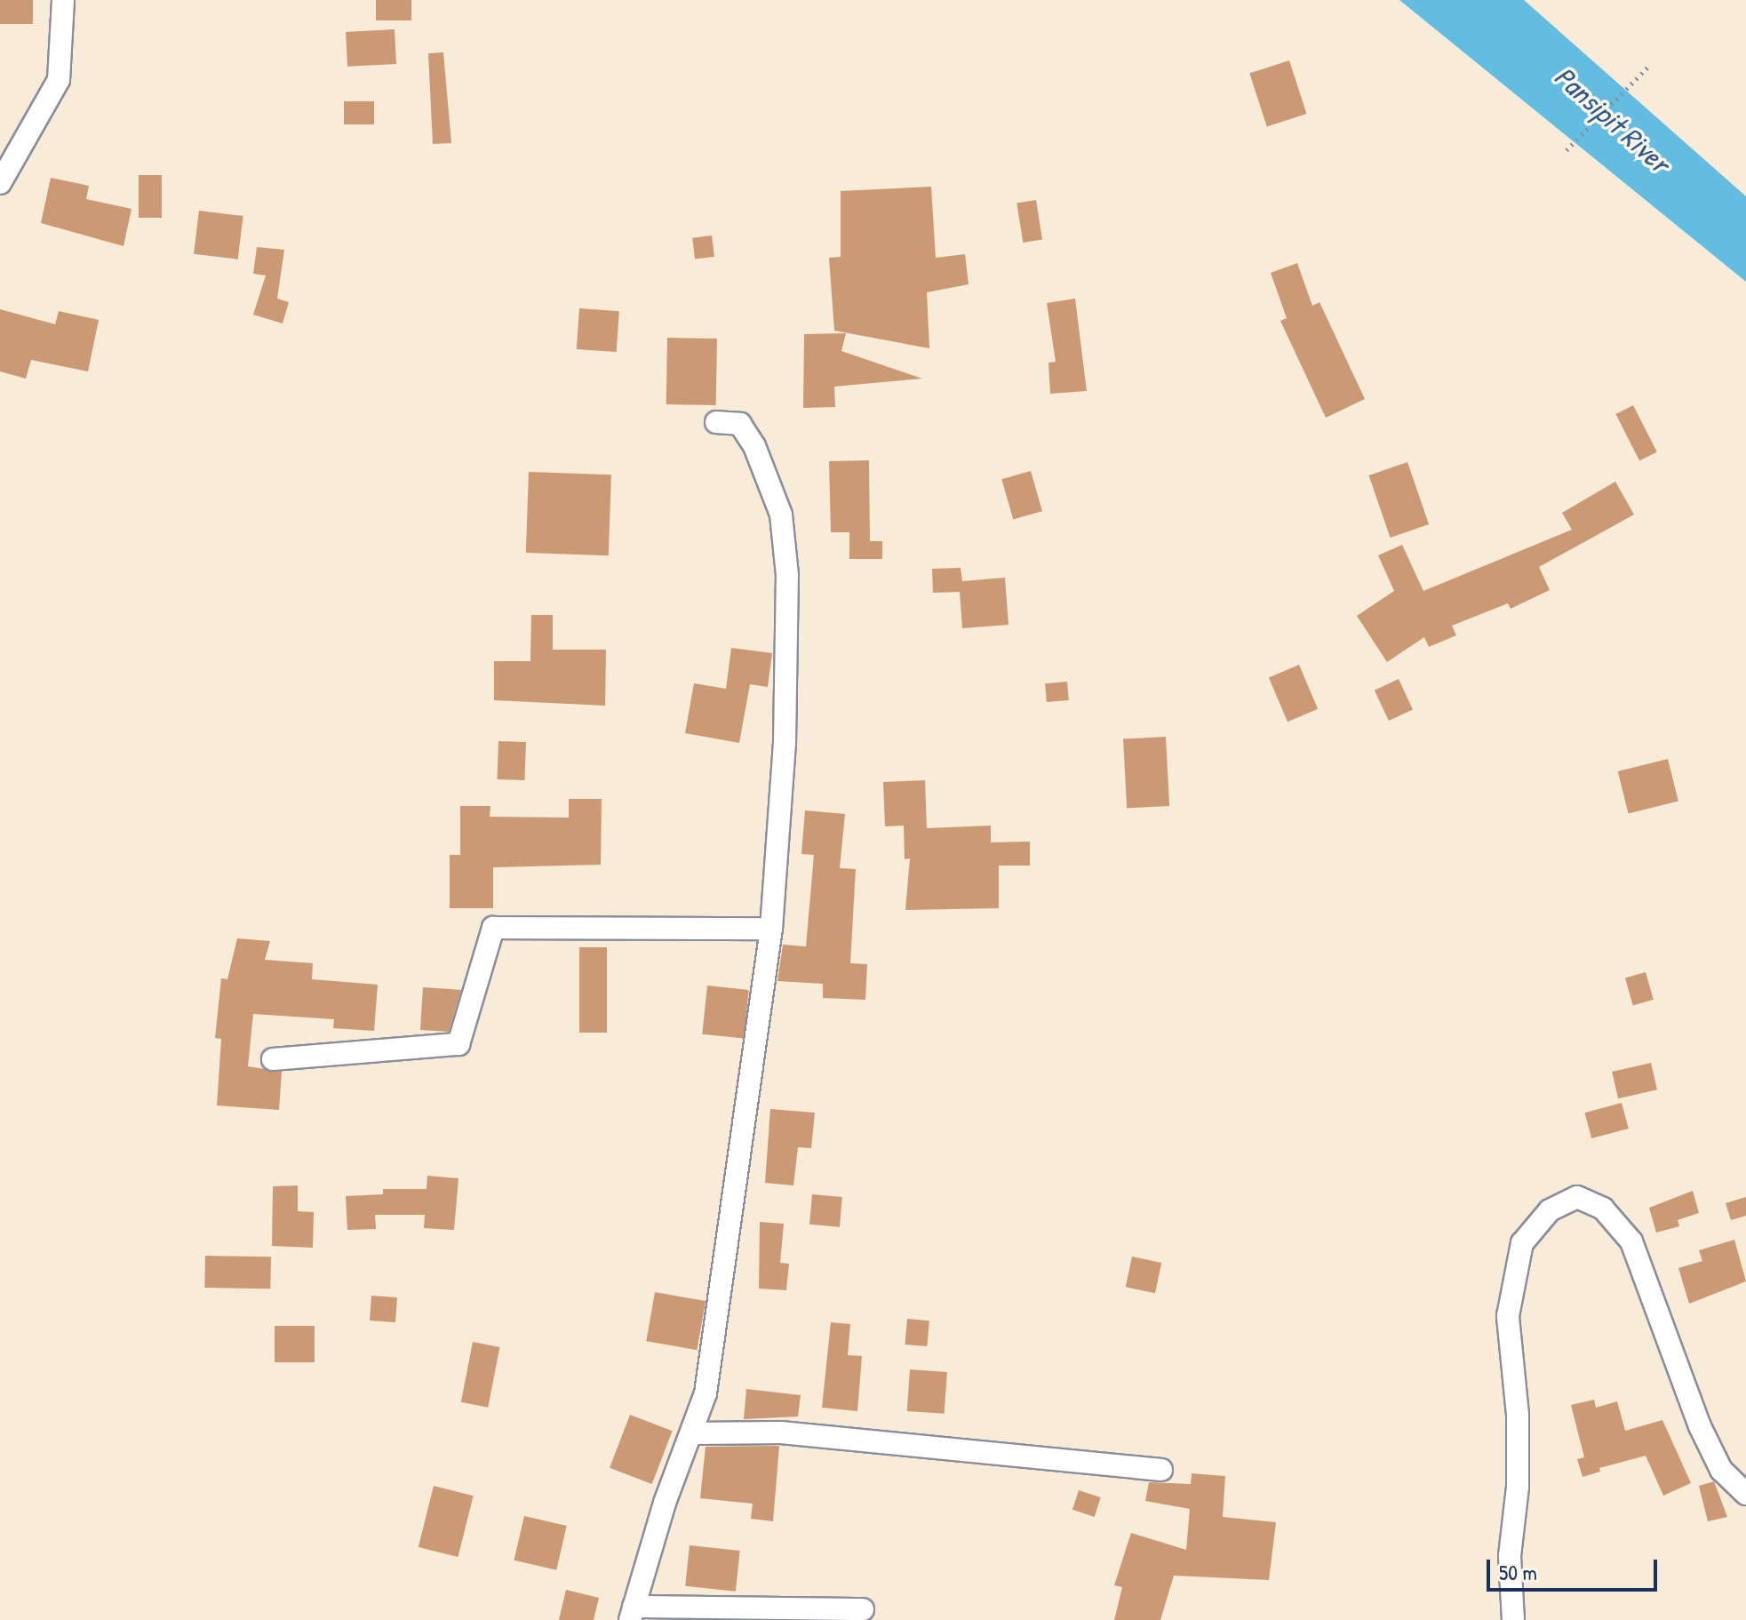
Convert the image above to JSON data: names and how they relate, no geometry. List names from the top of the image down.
{
  "water": ["Pansipit River"],
  "scale_bar": "50 m"
}
